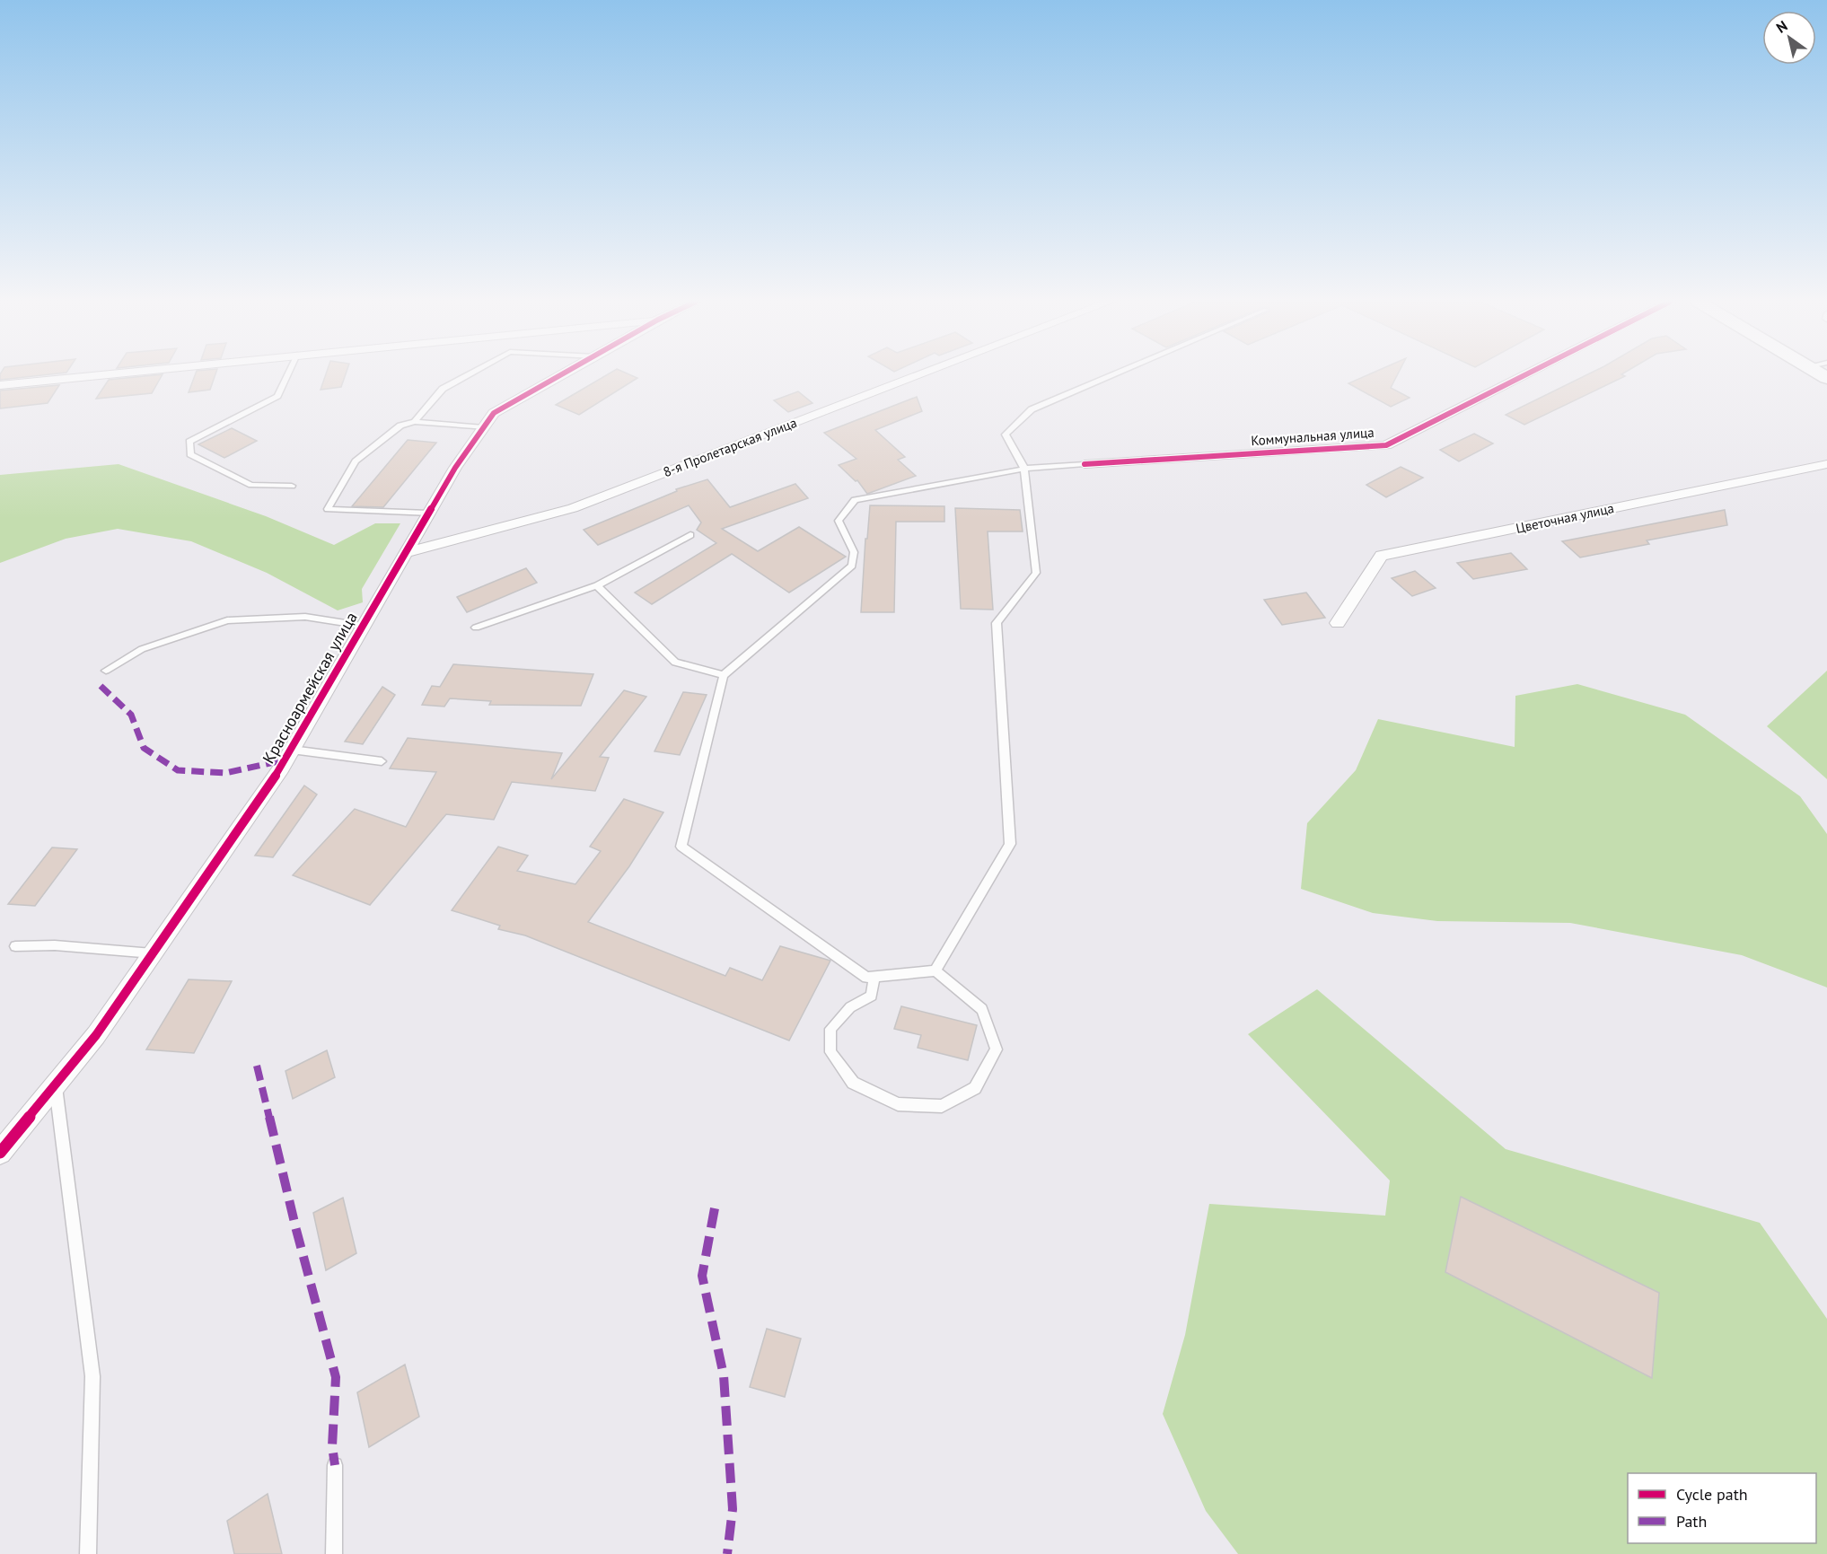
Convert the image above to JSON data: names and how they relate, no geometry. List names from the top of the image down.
{
  "streets": {
    "street": [
      "Коммунальная улица",
      "8-я Пролетарская улица",
      "Цветочная улица",
      "Красноармейская улица"
    ]
  },
  "crossings": [
    ["8-я Пролетарская улица", "Красноармейская улица"]
  ],
  "legend": ["Cycle path", "Path"],
  "north": "top left"
}
